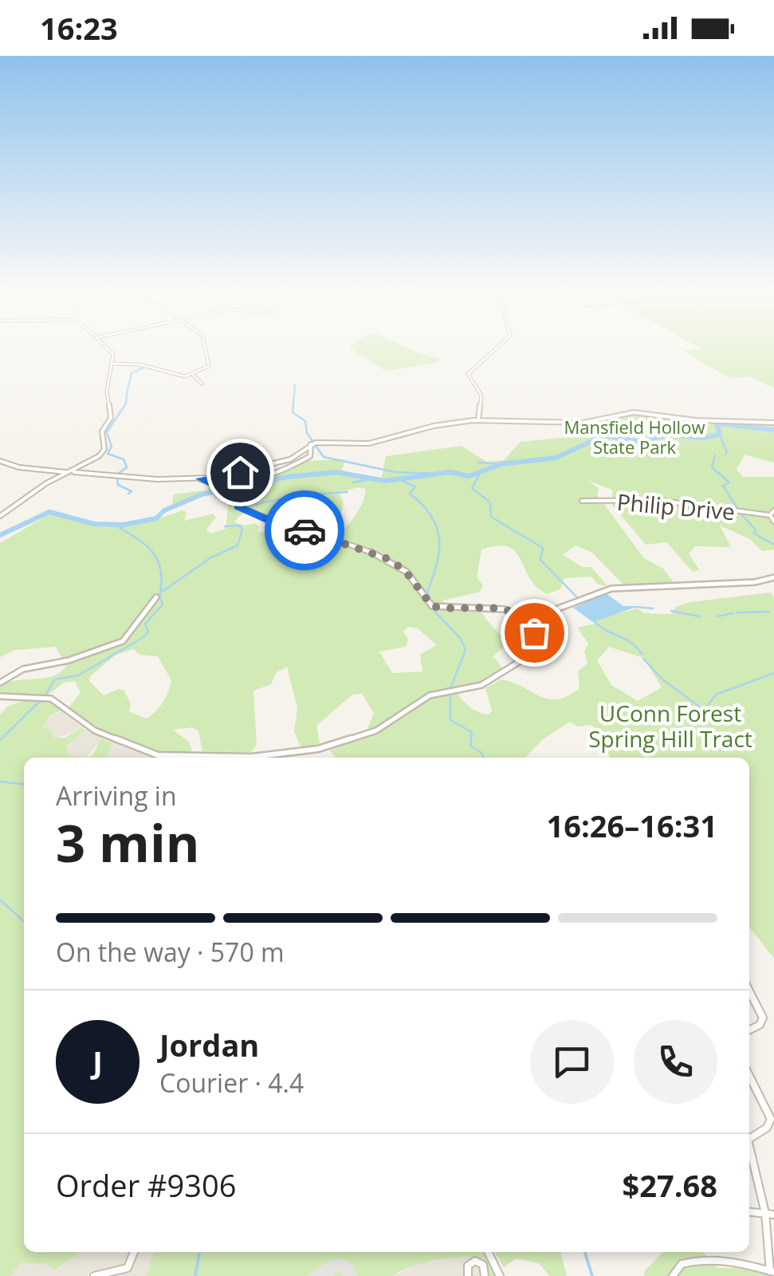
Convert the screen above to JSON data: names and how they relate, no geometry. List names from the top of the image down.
{
  "streets": {
    "street": ["Philip Drive"]
  },
  "parks": ["Mansfield Hollow State Park", "UConn Forest Spring Hill Tract"],
  "page": {
    "status": "16:23",
    "heading": ["3 min", "Arriving in", "16:26–16:31"],
    "panel": [
      "Jordan",
      "Courier · 4.4",
      "Order #9306",
      "$27.68"
    ],
    "bar": "On the way · 570 m",
    "round": "J"
  }
}
